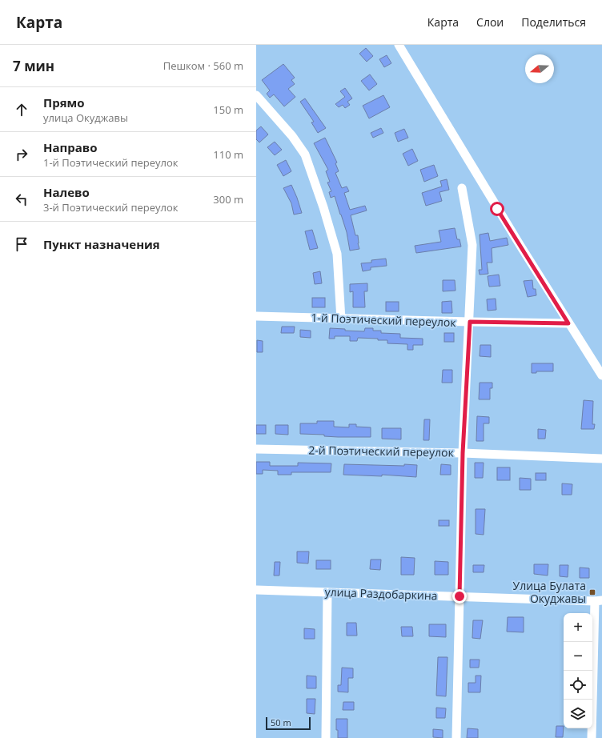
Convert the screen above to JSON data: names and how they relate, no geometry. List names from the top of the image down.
{
  "streets": {
    "street": ["1-й Поэтический переулок", "2-й Поэтический переулок", "улица Раздобаркина"]
  },
  "places": {
    "transit": ["Улица Булата Окуджавы"]
  },
  "scale_bar": "50 m",
  "north": "left",
  "page": {
    "header": "Карта",
    "nav": ["Карта", "Слои", "Поделиться"],
    "heading": ["7 мин", "Пешком · 560 m"],
    "list": [
      ["Прямо", "улица Окуджавы", "150 m"],
      ["Направо", "1-й Поэтический переулок", "110 m"],
      ["Налево", "3-й Поэтический переулок", "300 m"],
      "Пункт назначения"
    ],
    "map_buttons": ["+", "−"],
    "scale": "50 m"
  }
}
